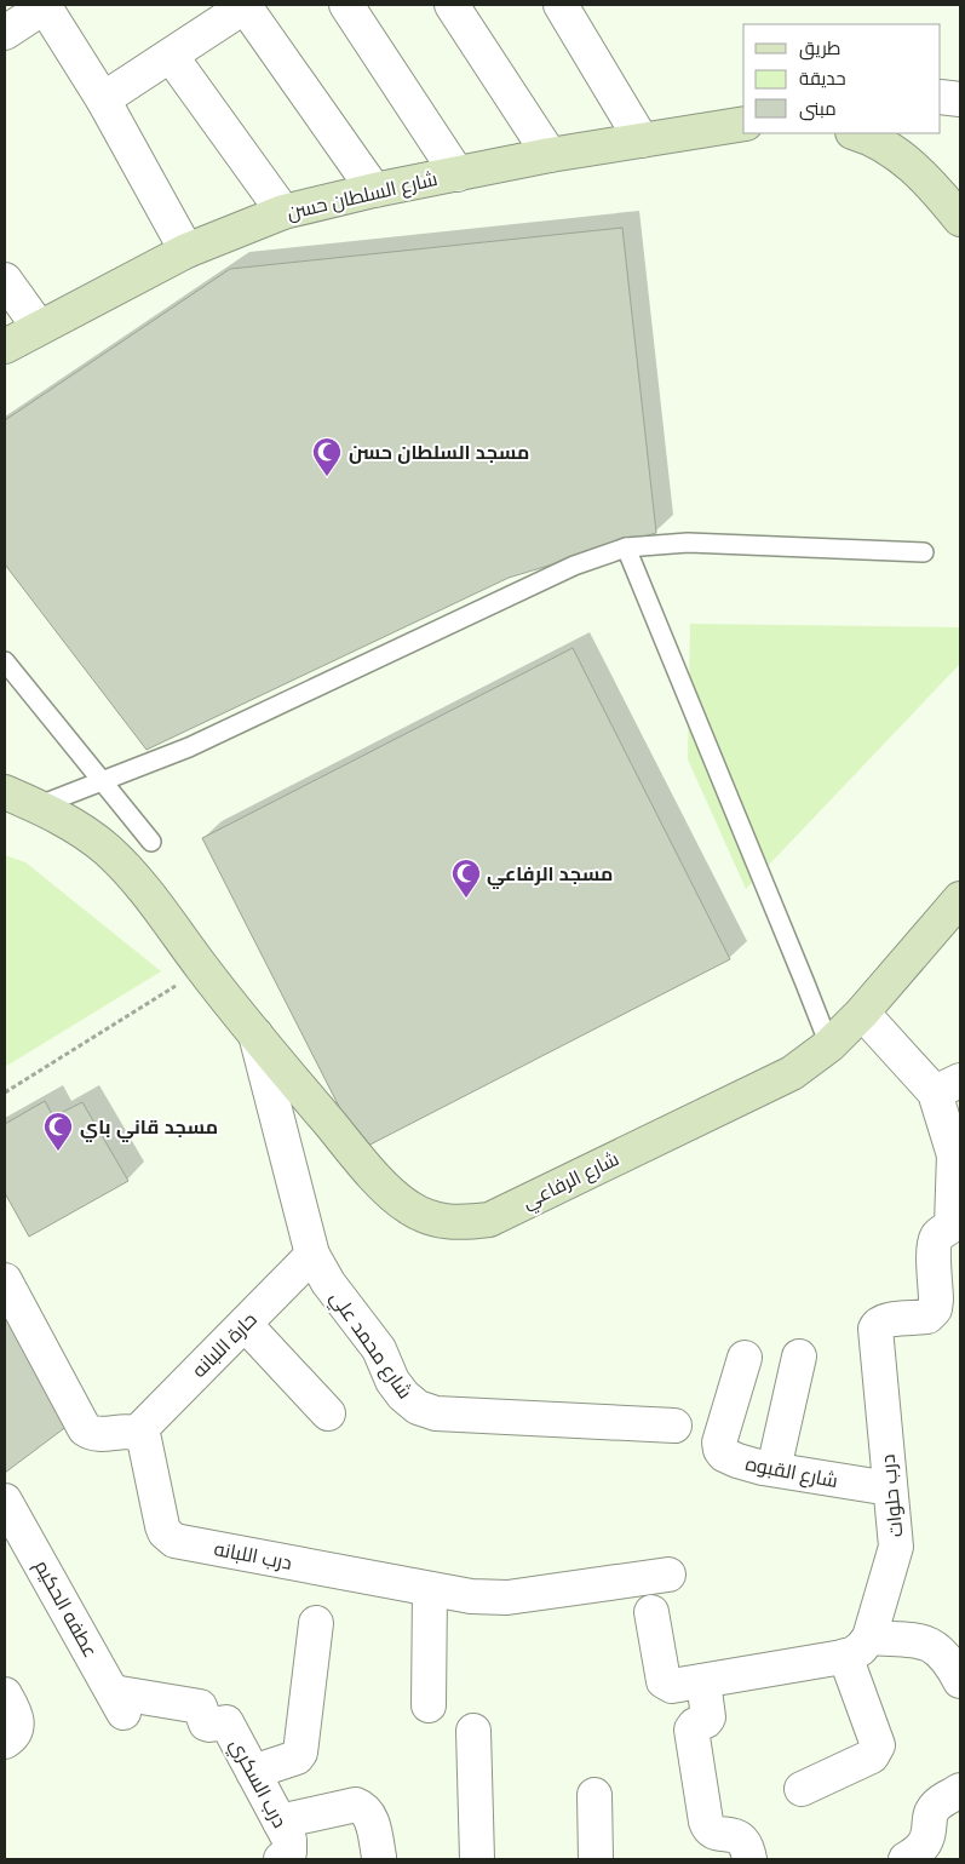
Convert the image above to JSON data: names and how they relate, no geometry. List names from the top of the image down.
{
  "streets": {
    "main road": ["شارع السلطان حسن", "شارع الرفاعي"],
    "street": [
      "حارة اللبانه",
      "شارع محمد علي",
      "شارع القبوه",
      "درب حلوات",
      "درب اللبانه",
      "عطفه الحكيم",
      "درب السكري"
    ]
  },
  "crossings": [
    ["شارع الرفاعي", "شارع محمد علي"],
    ["حارة اللبانه", "شارع محمد علي"],
    ["حارة اللبانه", "درب اللبانه"],
    ["شارع القبوه", "درب حلوات"],
    ["عطفه الحكيم", "درب السكري"]
  ],
  "places": {
    "mosque": ["مسجد السلطان حسن", "مسجد الرفاعي", "مسجد قاني باي"]
  },
  "legend": ["طريق", "حديقة", "مبنى"]
}
